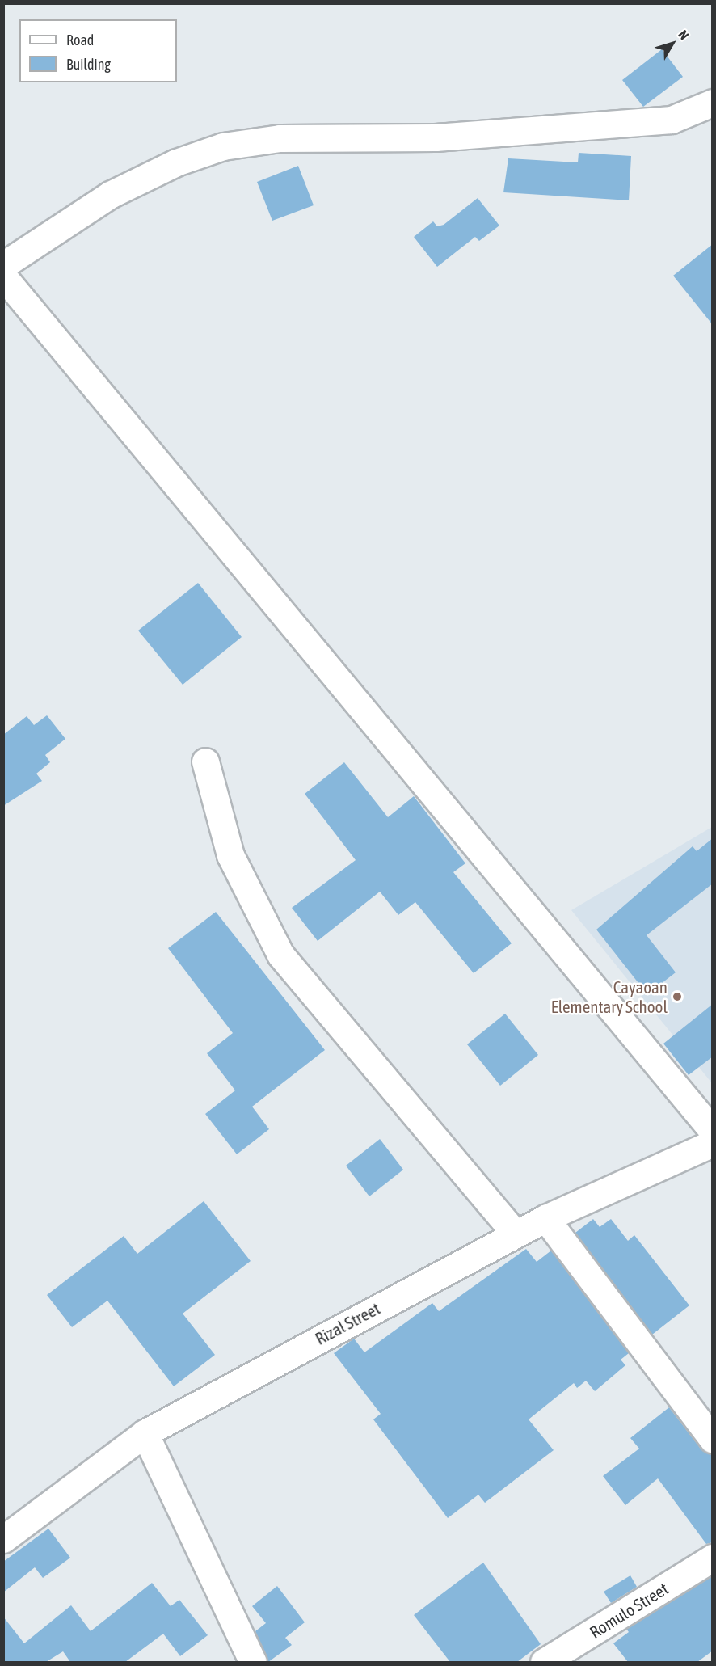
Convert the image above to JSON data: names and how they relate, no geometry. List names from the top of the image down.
{
  "streets": {
    "street": ["Rizal Street", "Romulo Street"]
  },
  "places": ["Cayaoan Elementary School"],
  "legend": ["Road", "Building"],
  "north": "top right"
}
